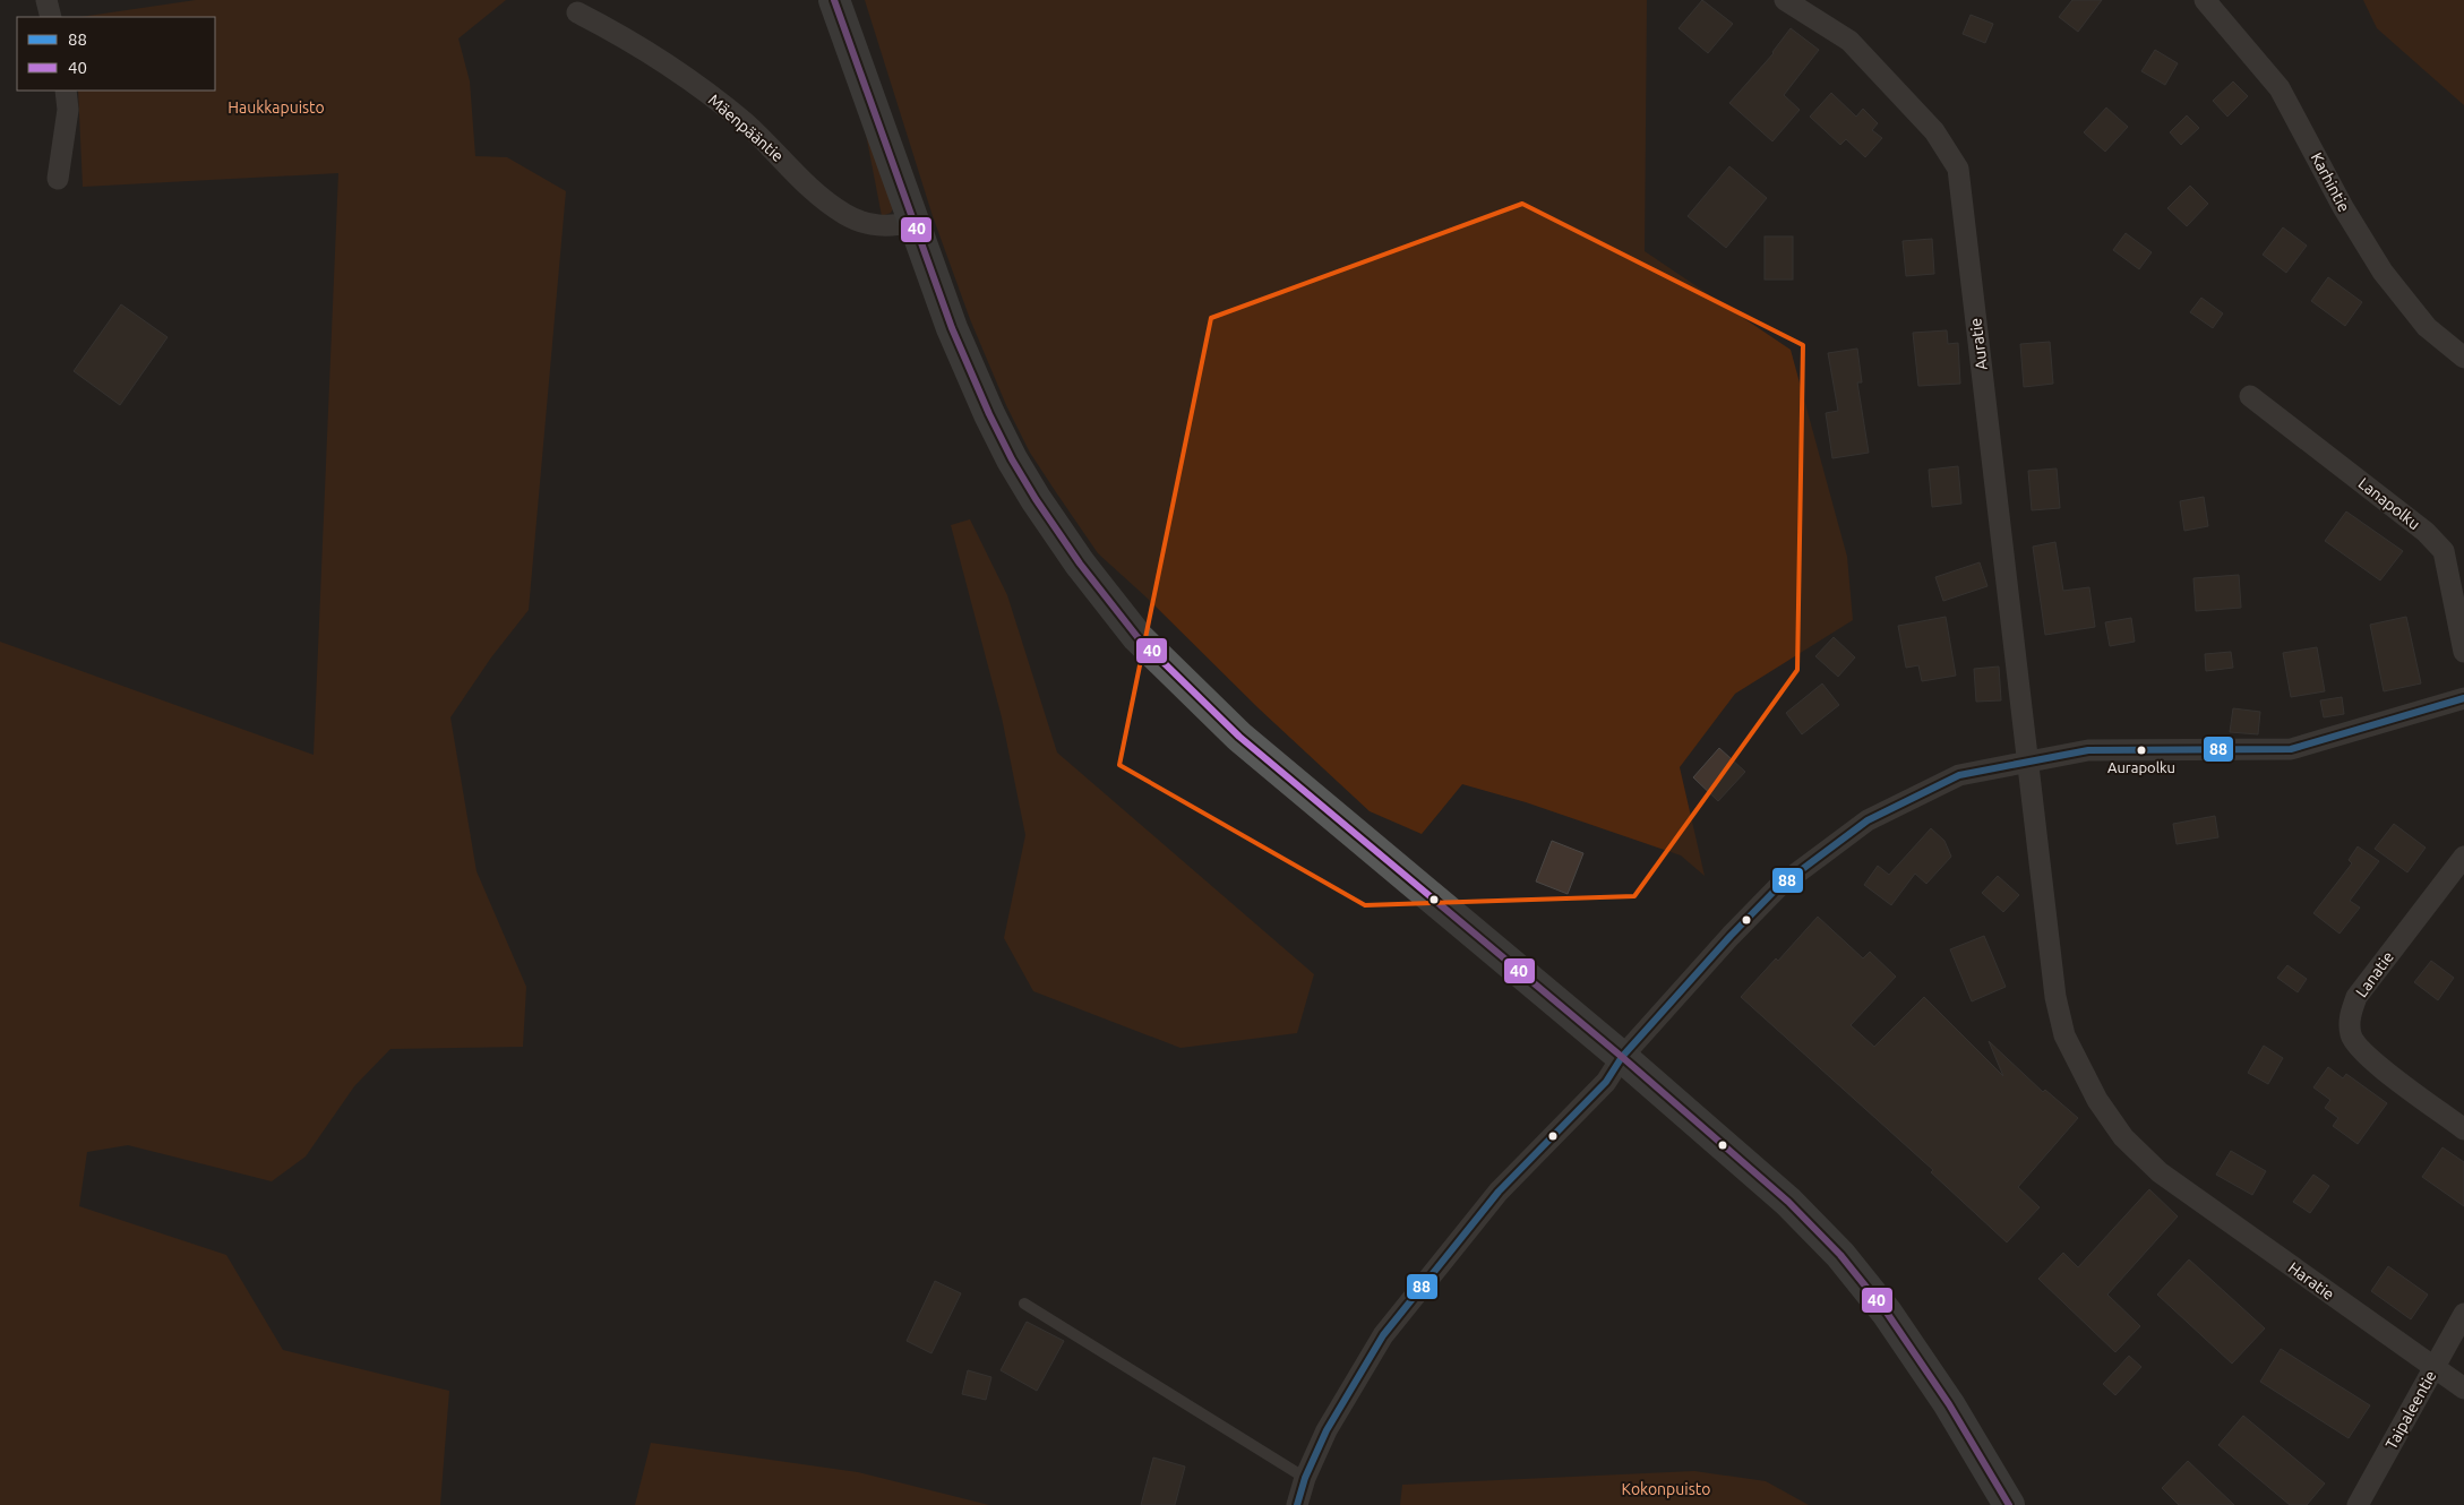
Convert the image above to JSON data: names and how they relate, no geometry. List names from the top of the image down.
{
  "streets": {
    "street": [
      "Mäenpääntie",
      "Karhintie",
      "Auratie",
      "Lanapolku",
      "Lanatie",
      "Haratie",
      "Taipaleentie"
    ]
  },
  "crossings": [
    ["Auratie", "Haratie"],
    ["Haratie", "Taipaleentie"]
  ],
  "parks": ["Haukkapuisto", "Kokonpuisto"],
  "places": ["Aurapolku"],
  "lines": ["transit line 40", "transit line 88"],
  "legend": ["88", "40"]
}
